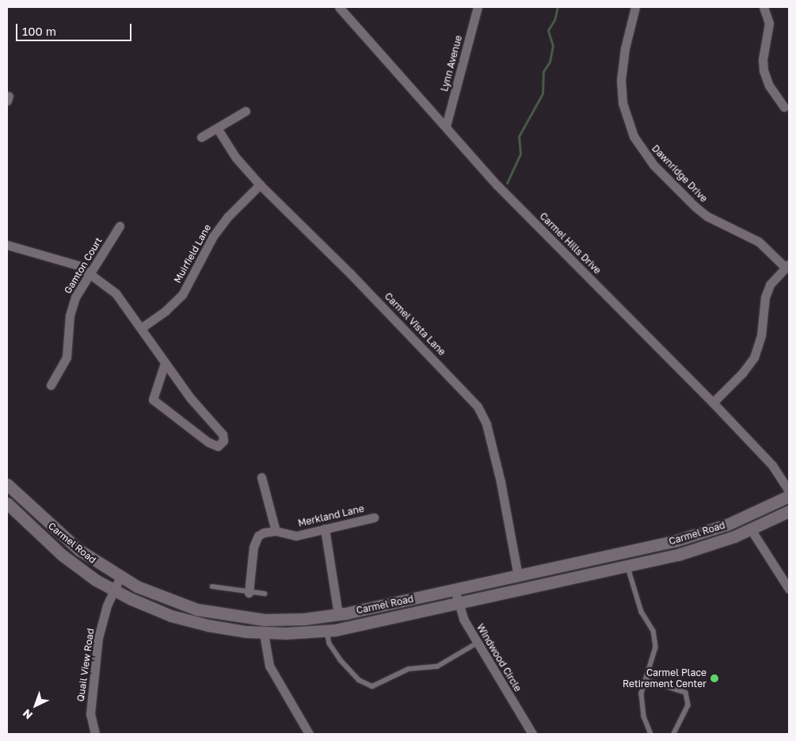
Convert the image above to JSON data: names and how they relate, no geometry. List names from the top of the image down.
{
  "streets": {
    "main road": ["Carmel Road"],
    "street": [
      "Lynn Avenue",
      "Dawnridge Drive",
      "Carmel Hills Drive",
      "Muirfield Lane",
      "Gamton Court",
      "Carmel Vista Lane",
      "Merkland Lane",
      "Windwood Circle",
      "Quail View Road"
    ]
  },
  "crossings": [
    ["Lynn Avenue", "Carmel Hills Drive"],
    ["Muirfield Lane", "Carmel Vista Lane"],
    ["Carmel Vista Lane", "Carmel Road"],
    ["Carmel Road", "Windwood Circle"],
    ["Carmel Road", "Quail View Road"]
  ],
  "places": ["Carmel Place Retirement Center"],
  "scale_bar": "100 m",
  "north": "bottom left"
}
